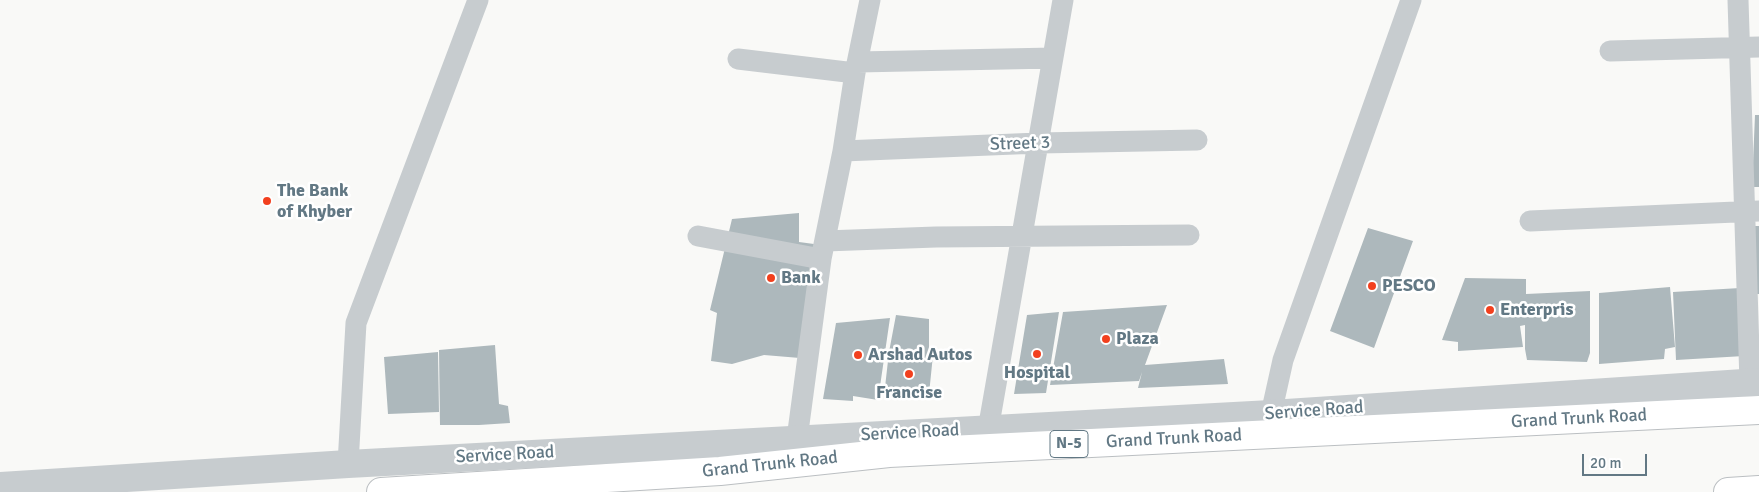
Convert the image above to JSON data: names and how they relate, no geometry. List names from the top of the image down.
{
  "streets": {
    "highway": ["Grand Trunk Road", "N-5"],
    "street": ["Street 3", "Service Road"]
  },
  "places": [
    "The Bank of Khyber",
    "Bank",
    "PESCO",
    "Enterpris",
    "Plaza",
    "Hospital",
    "Arshad Autos",
    "Francise"
  ],
  "scale_bar": "20 m"
}
